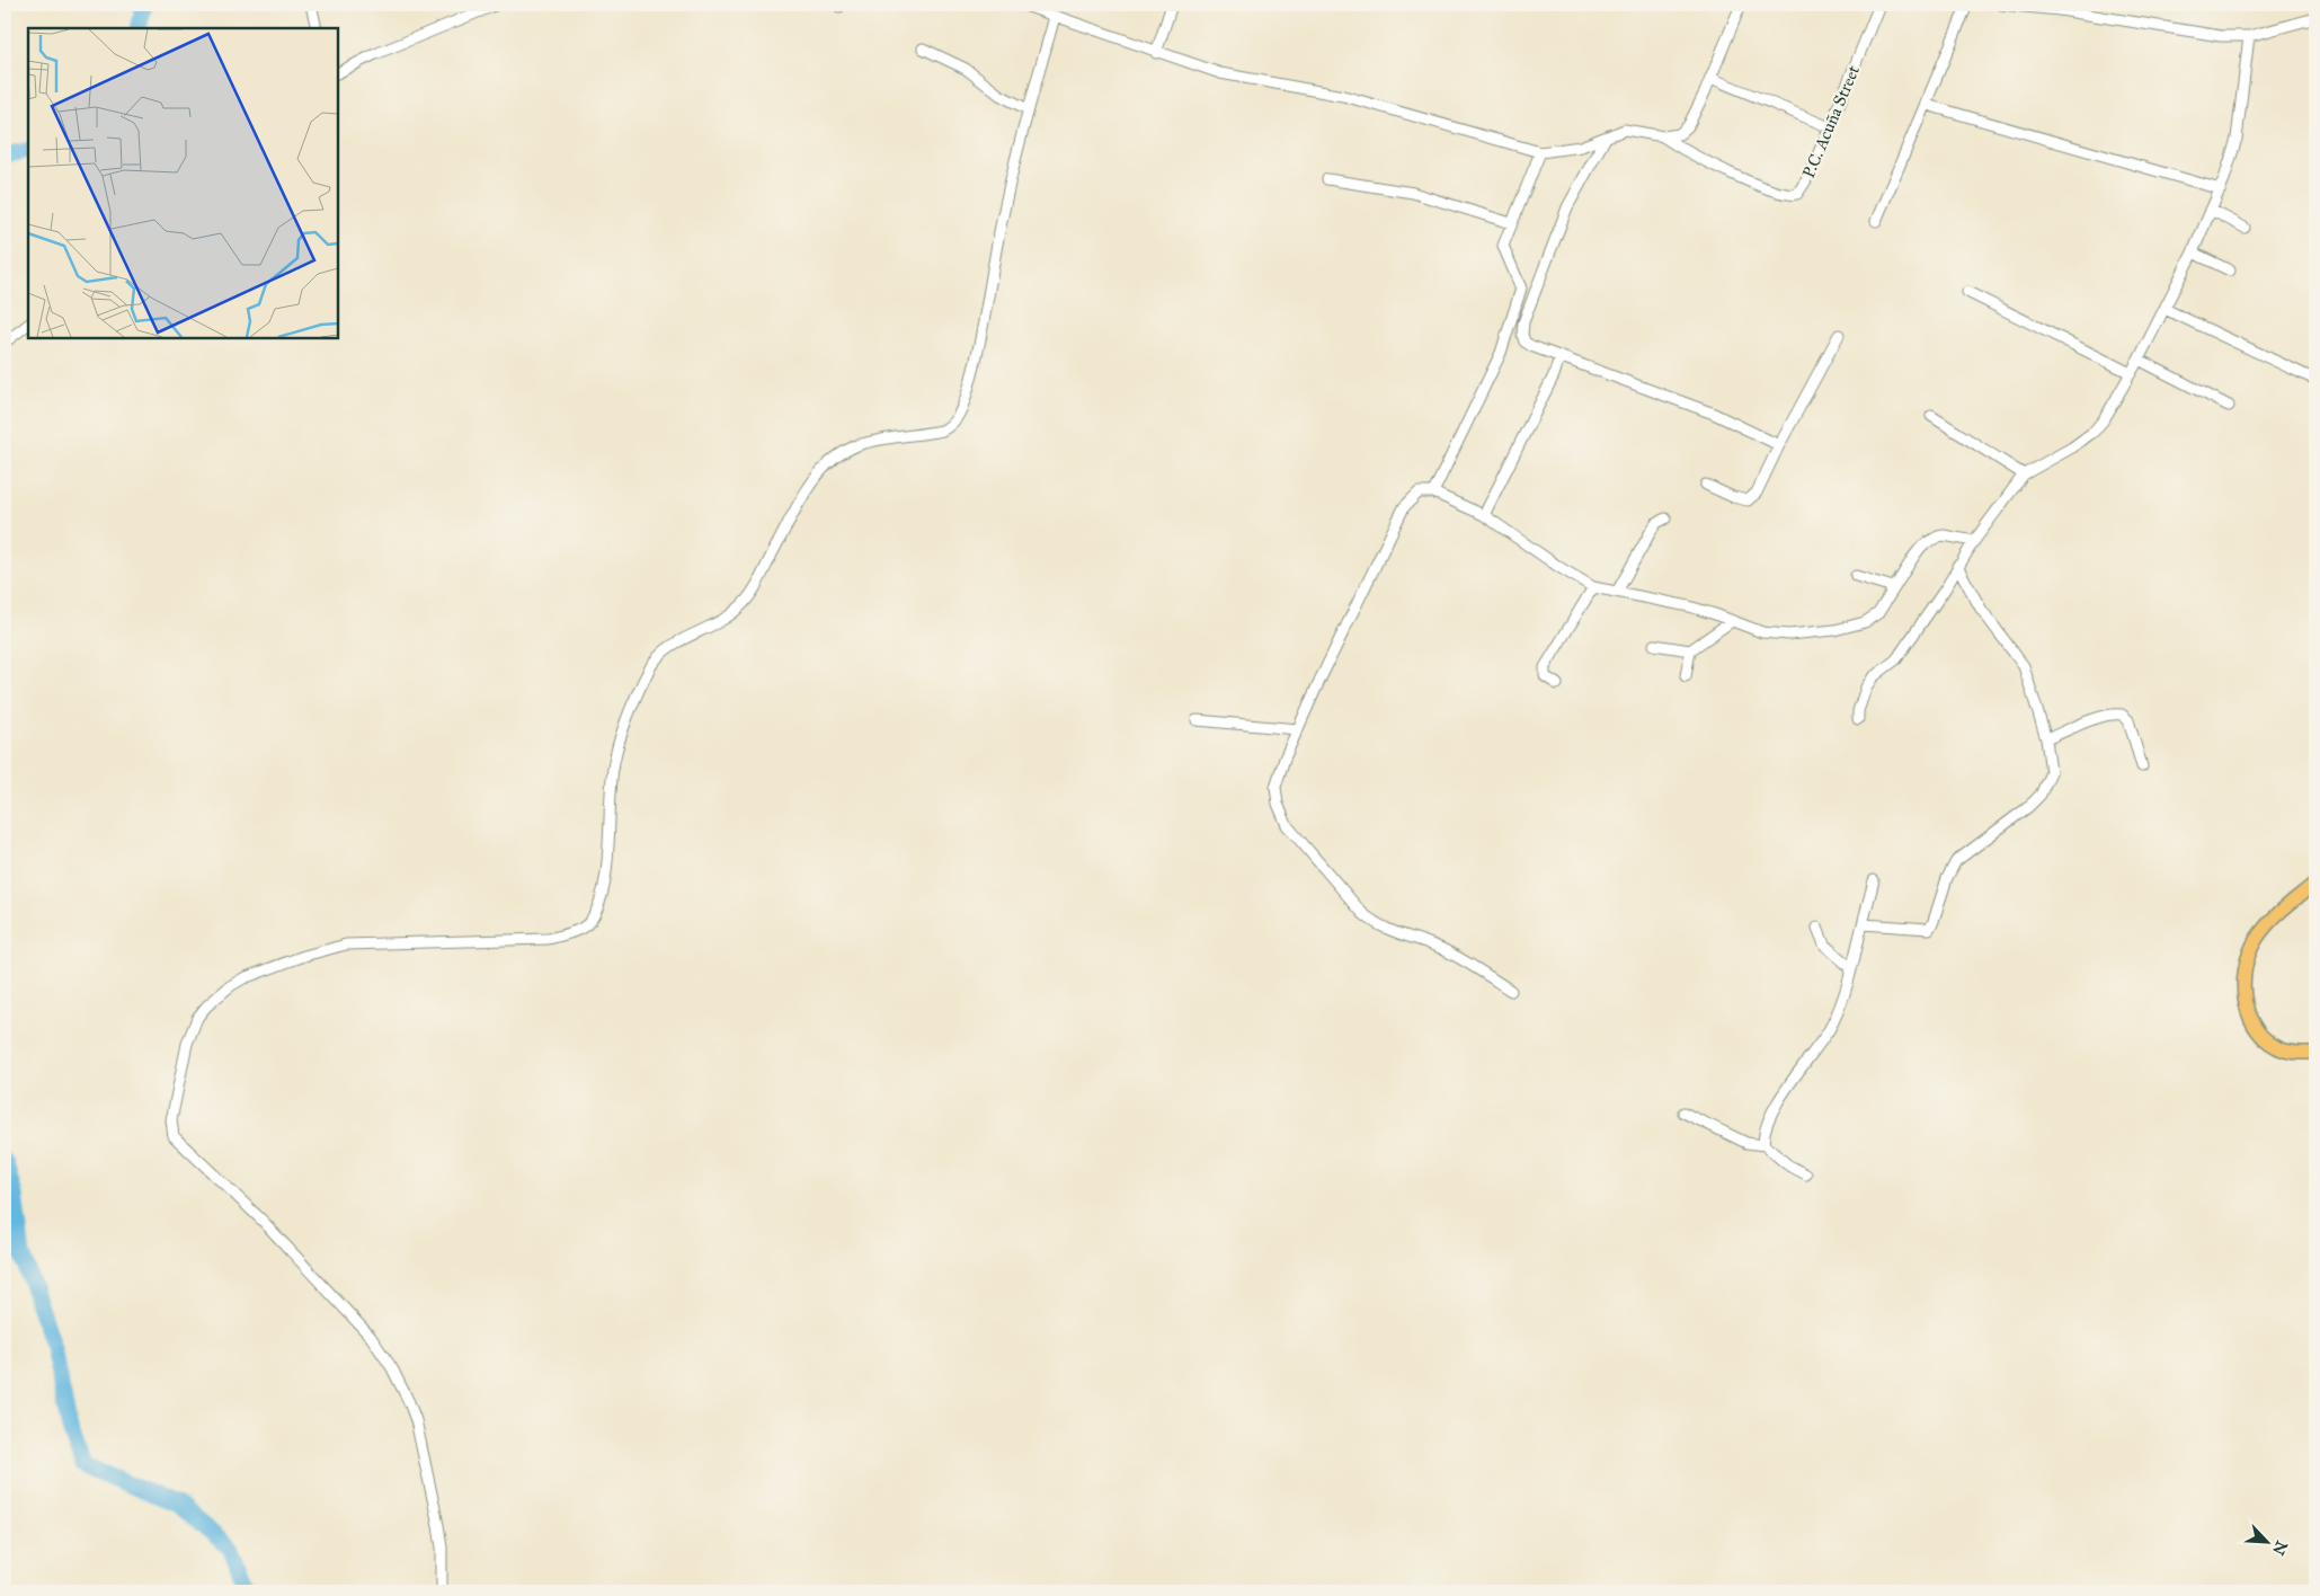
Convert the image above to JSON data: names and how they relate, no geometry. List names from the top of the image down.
{
  "streets": {
    "street": ["P.C. Acuña Street"]
  },
  "north": "bottom right"
}
